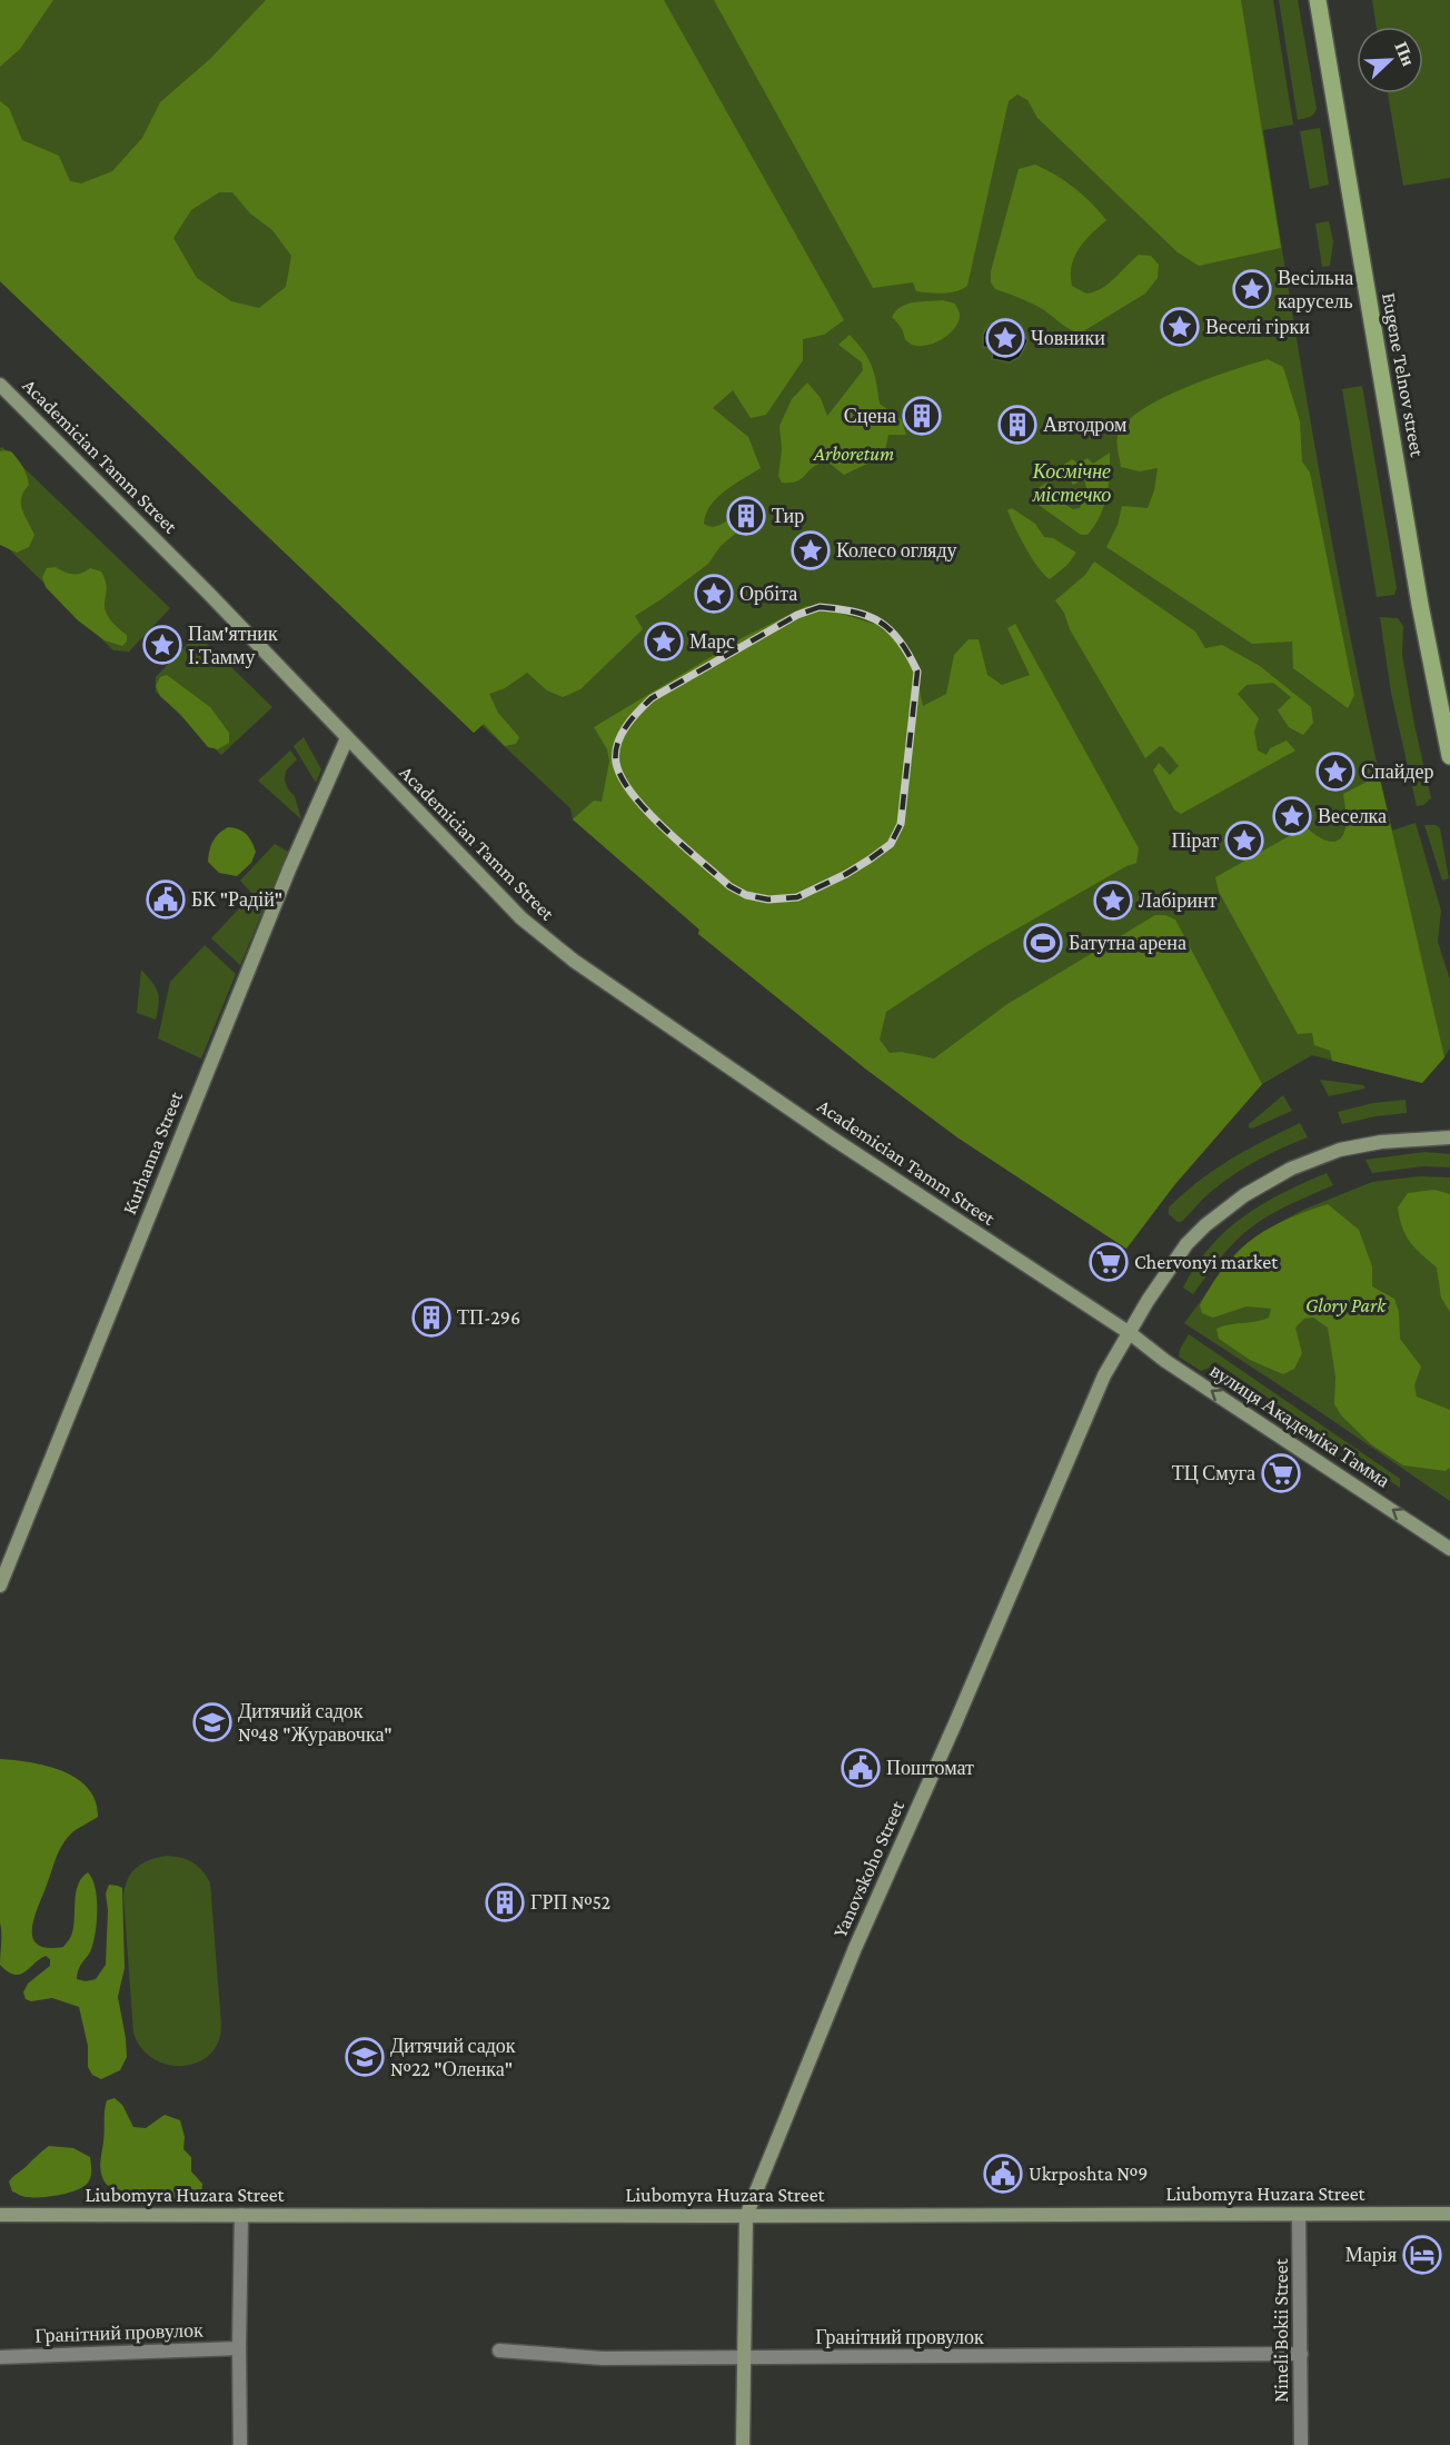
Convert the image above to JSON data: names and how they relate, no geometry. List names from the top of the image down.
{
  "streets": {
    "main road": [
      "Eugene Telnov street",
      "Academician Tamm Street",
      "Kurhanna Street",
      "вулиця Академіка Тамма",
      "Yanovskoho Street",
      "Liubomyra Huzara Street"
    ],
    "street": ["Nineli Bokii Street", "Гранітний провулок"]
  },
  "crossings": [
    ["Academician Tamm Street", "Kurhanna Street"],
    ["Academician Tamm Street", "вулиця Академіка Тамма"],
    ["Academician Tamm Street", "Yanovskoho Street"],
    ["вулиця Академіка Тамма", "Yanovskoho Street"],
    ["Yanovskoho Street", "Liubomyra Huzara Street"],
    ["Yanovskoho Street", "Гранітний провулок"],
    ["Liubomyra Huzara Street", "Nineli Bokii Street"],
    ["Nineli Bokii Street", "Гранітний провулок"]
  ],
  "one_way": ["вулиця Академіка Тамма"],
  "parks": ["Arboretum", "Космічне містечко", "Glory Park"],
  "places": {
    "place": [
      "Весільна карусель",
      "Веселі гірки",
      "Човники",
      "Колесо огляду",
      "Орбіта",
      "Марс",
      "Пам'ятник І.Тамму",
      "Спайдер",
      "Веселка",
      "Пірат",
      "Лабіринт"
    ],
    "building": [
      "Сцена",
      "Автодром",
      "Тир",
      "ТП-296",
      "ГРП №52"
    ],
    "public building": ["БК \"Радій\"", "Поштомат", "Ukrposhta №9"],
    "sports": ["Батутна арена"],
    "supermarket": ["Chervonyi market", "ТЦ Смуга"],
    "school or university": ["Дитячий садок №48 \"Журавочка\"", "Дитячий садок №22 \"Оленка\""],
    "hotel": ["Марія"]
  },
  "north": "top right"
}
